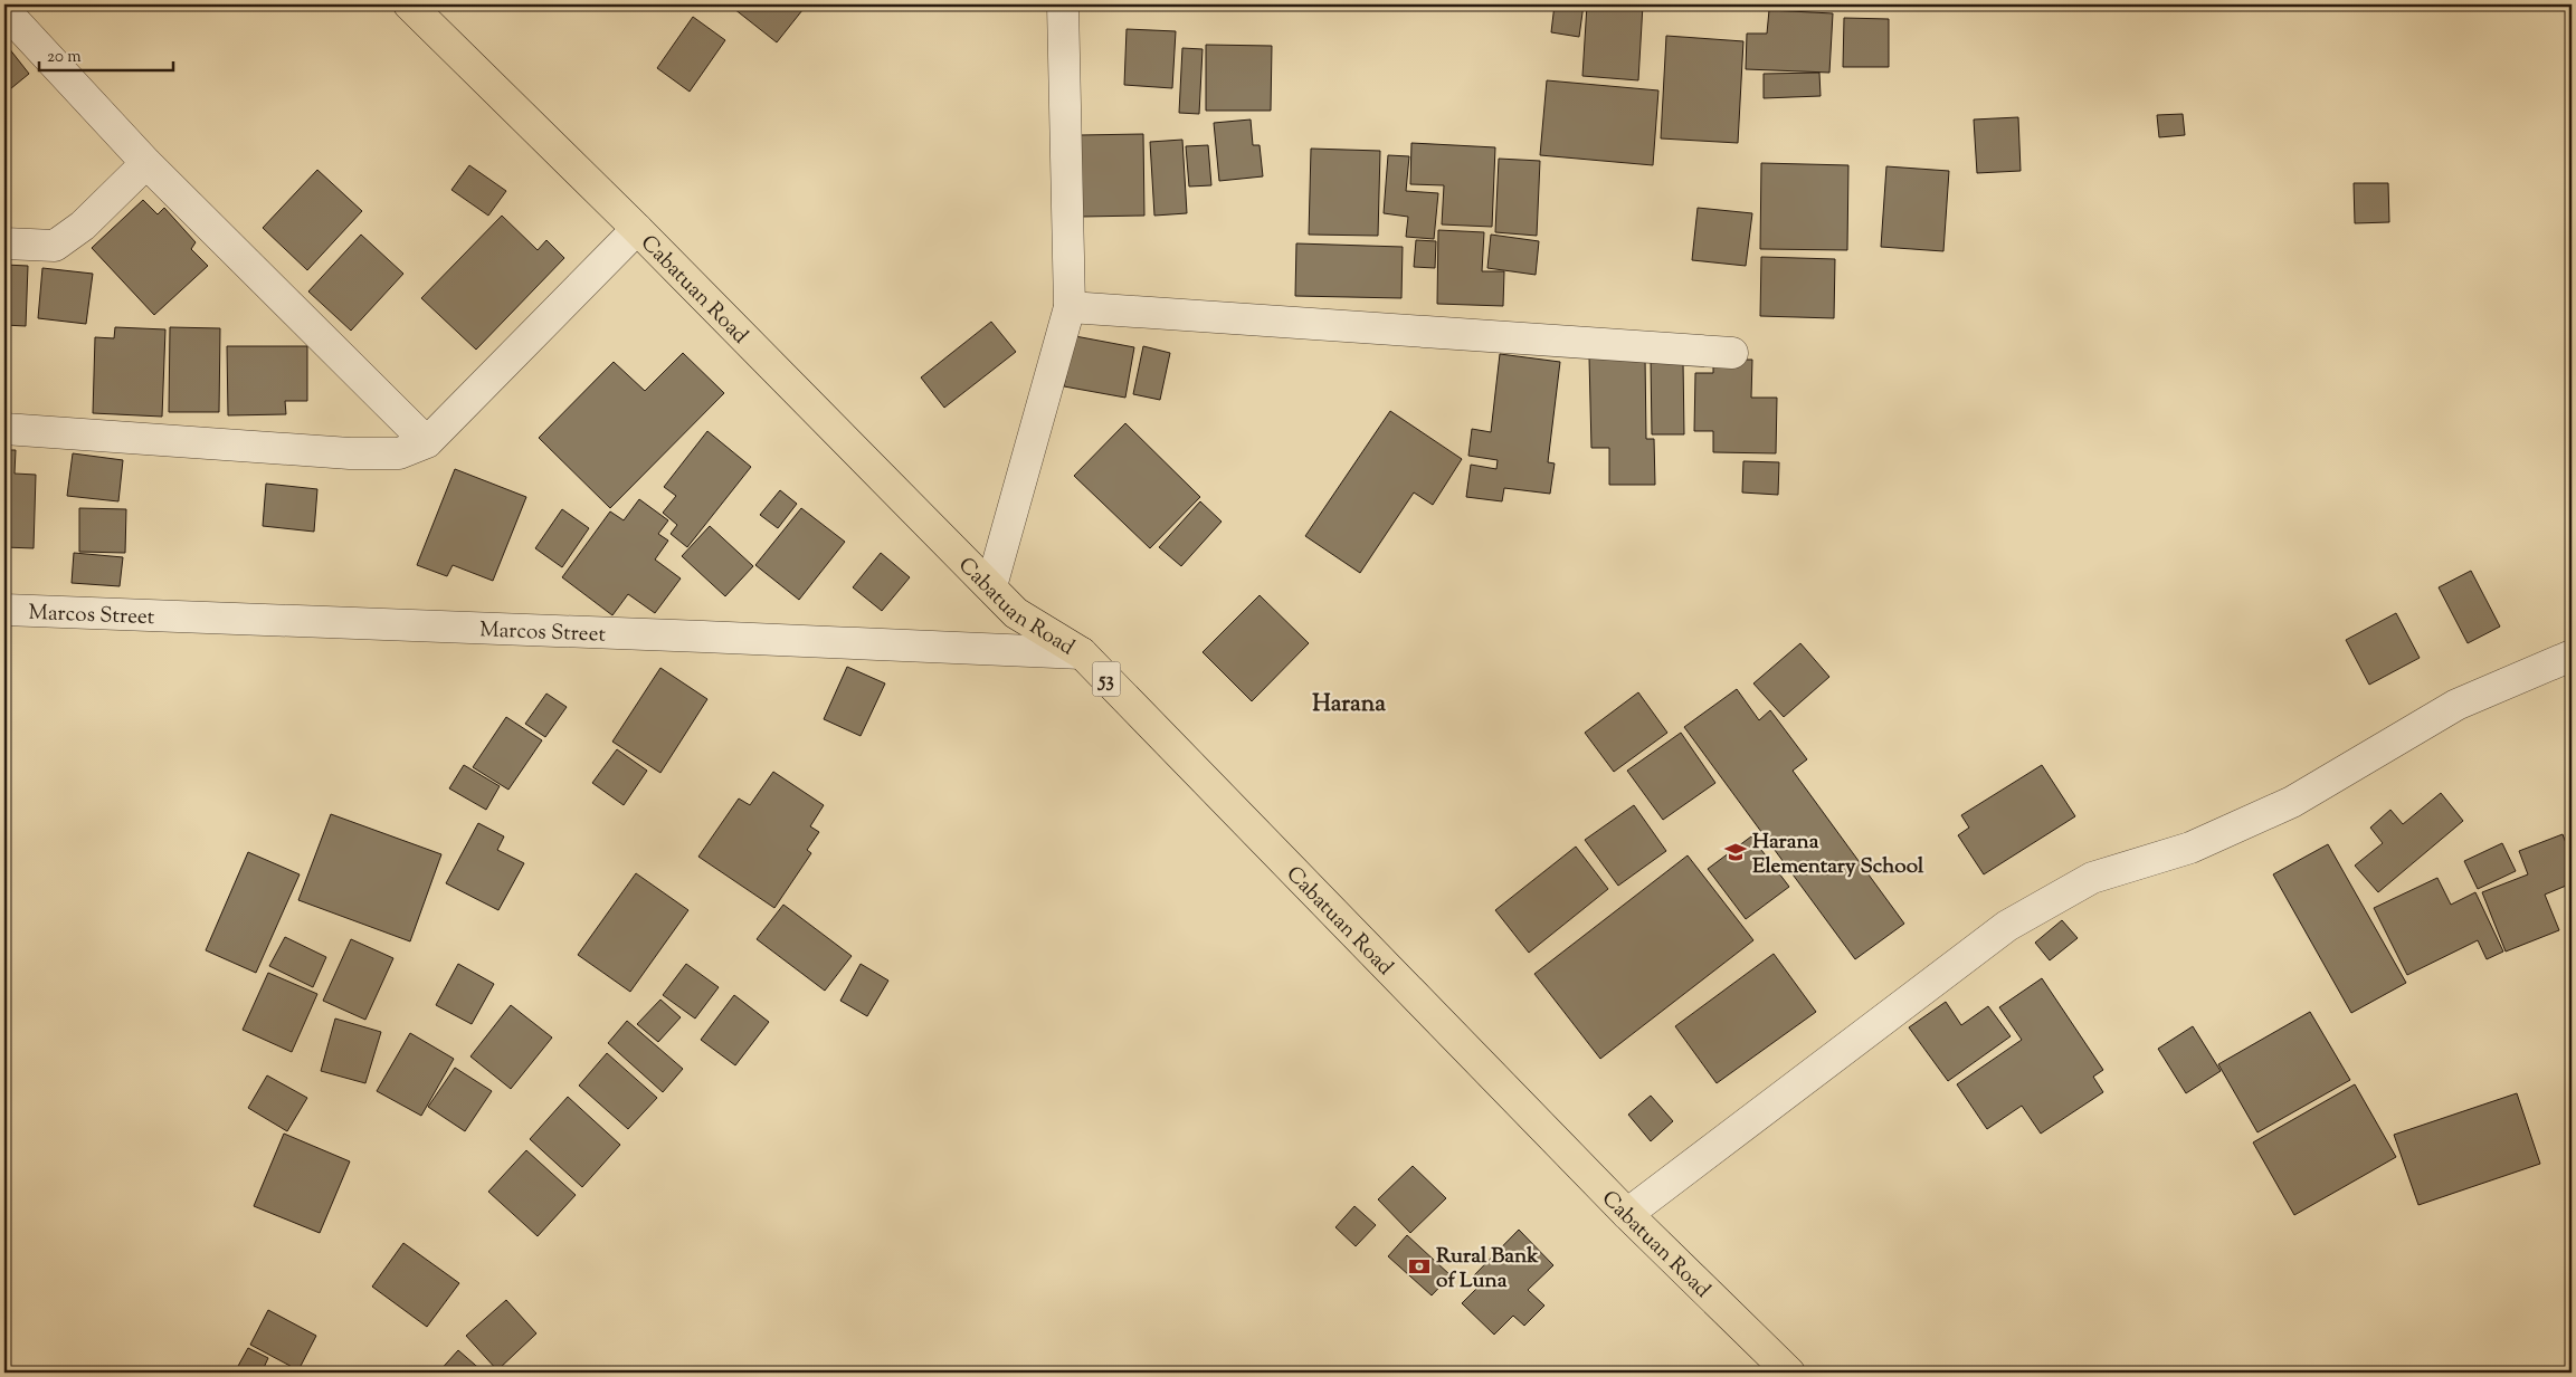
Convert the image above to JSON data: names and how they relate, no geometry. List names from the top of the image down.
{
  "streets": {
    "highway": ["Cabatuan Road", "53"],
    "street": ["Marcos Street"]
  },
  "crossings": [
    ["Cabatuan Road", "Marcos Street"]
  ],
  "districts": ["Harana"],
  "places": {
    "school or university": ["Harana Elementary School"],
    "bank": ["Rural Bank of Luna"]
  },
  "scale_bar": "20 m"
}
